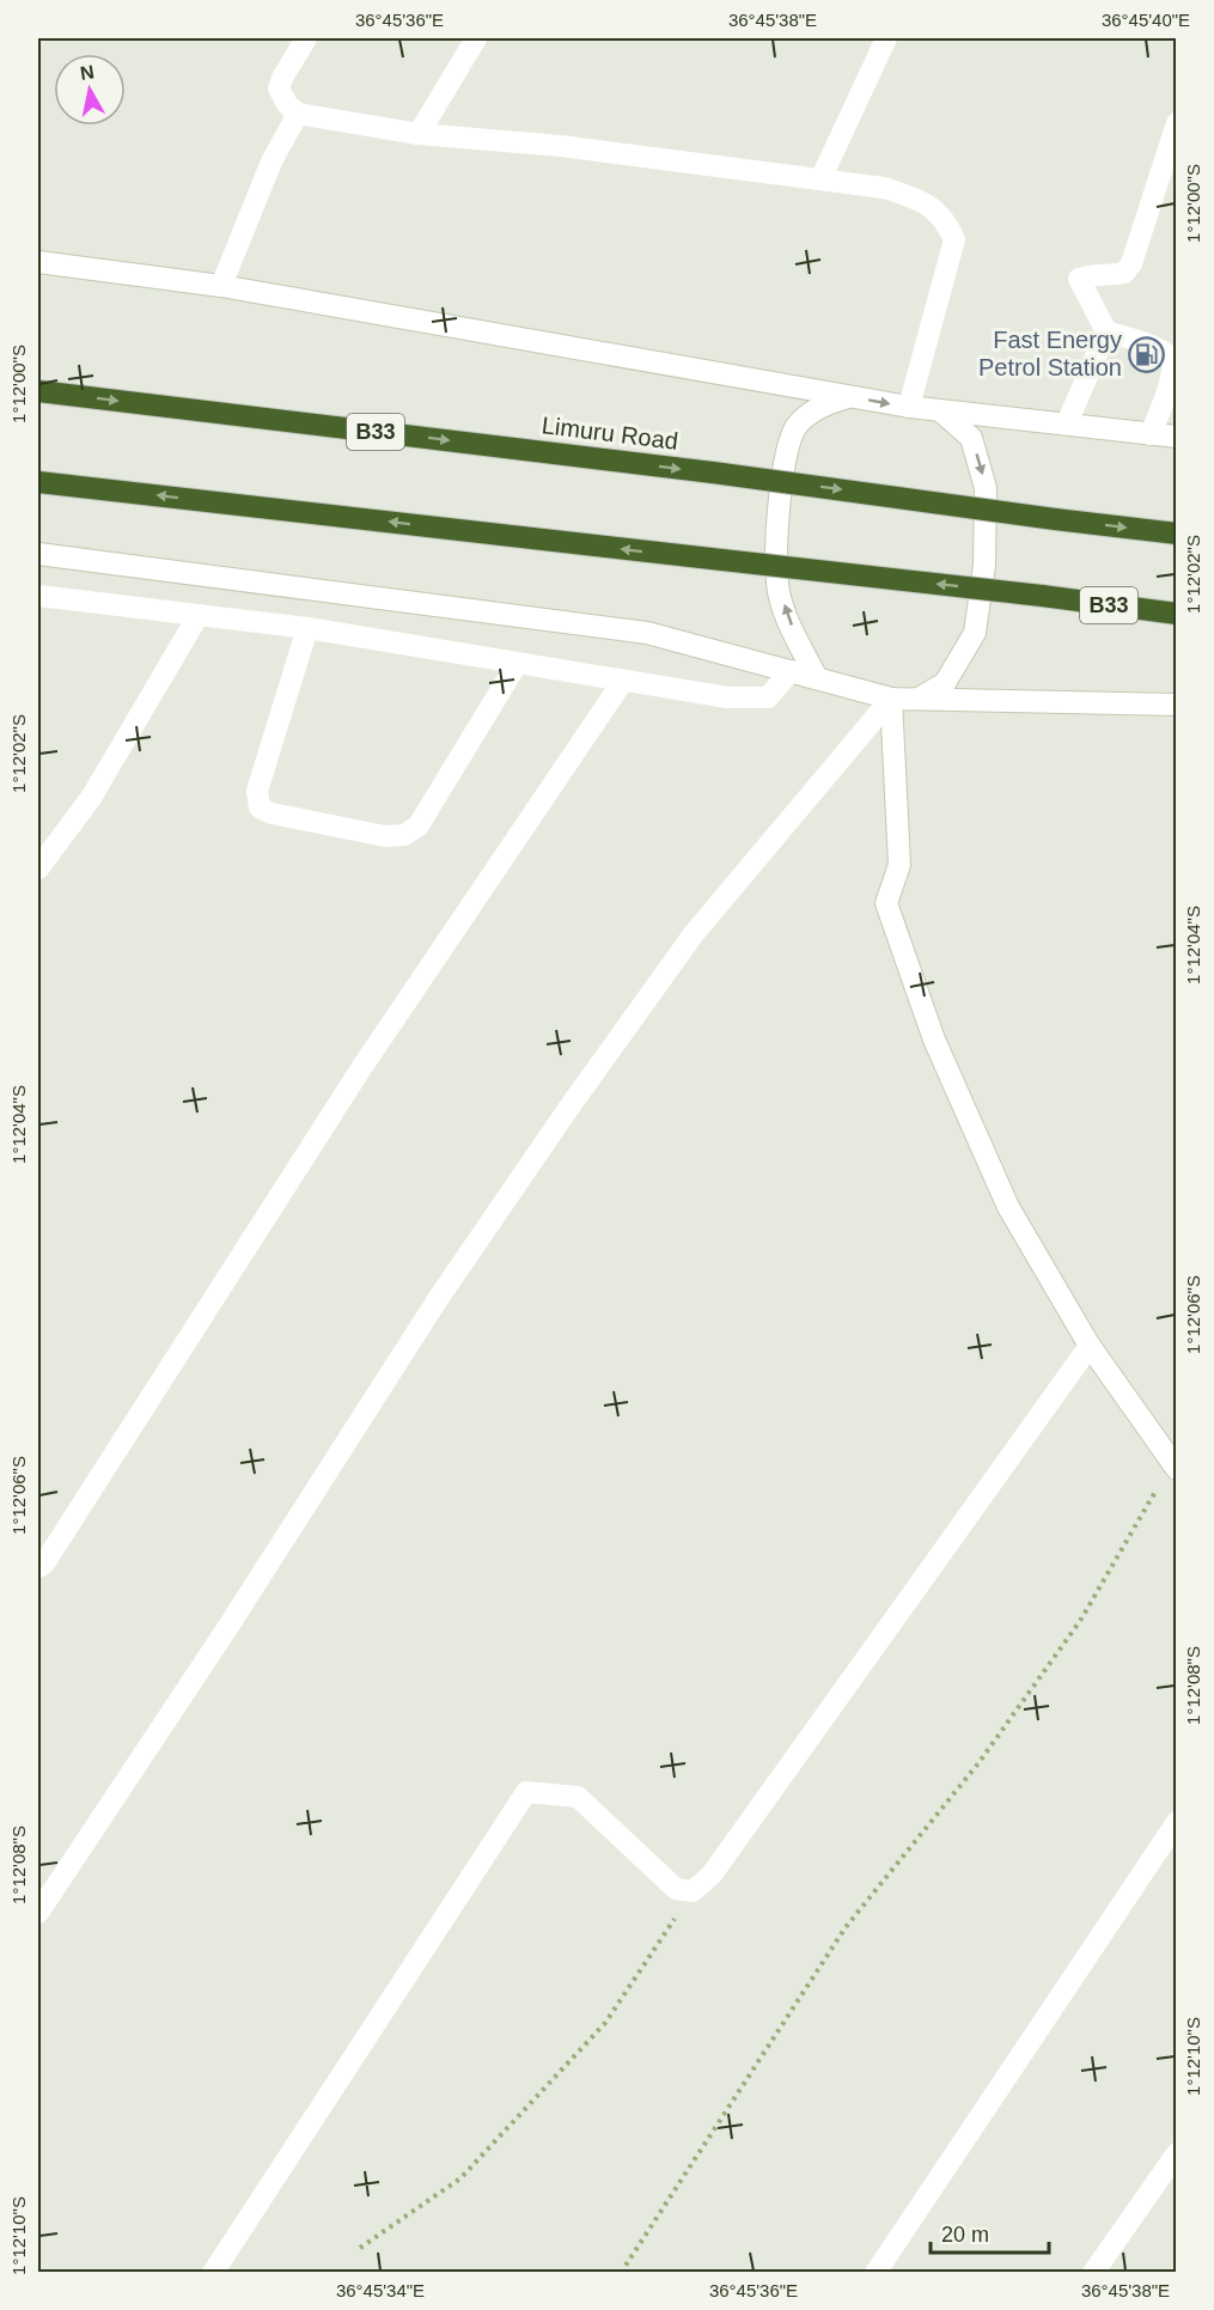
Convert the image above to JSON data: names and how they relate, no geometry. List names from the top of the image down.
{
  "streets": {
    "highway": ["B33", "Limuru Road"]
  },
  "places": {
    "fuel station": ["Fast Energy Petrol Station"]
  },
  "scale_bar": "20 m",
  "north": "top",
  "coordinates": [
    "36°45'36\"E",
    "36°45'38\"E",
    "36°45'40\"E",
    "1°12'00\"S",
    "1°12'02\"S",
    "1°12'04\"S",
    "1°12'06\"S",
    "1°12'08\"S",
    "1°12'10\"S",
    "36°45'34\"E"
  ]
}
